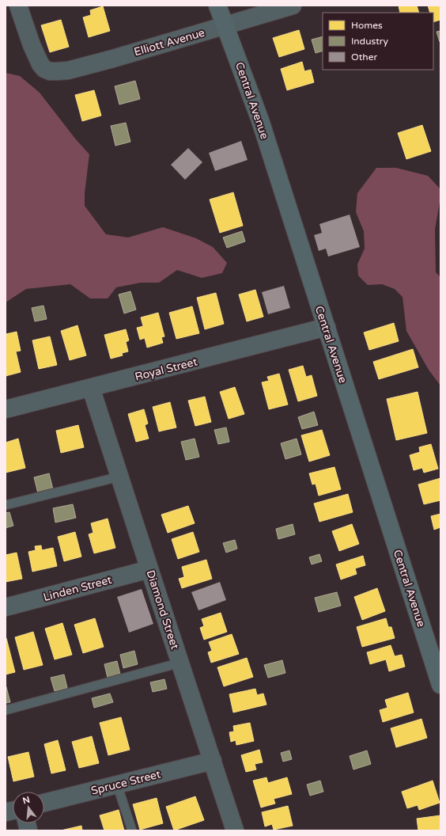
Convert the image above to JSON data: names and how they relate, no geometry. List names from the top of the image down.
{
  "streets": {
    "street": [
      "Elliott Avenue",
      "Central Avenue",
      "Royal Street",
      "Linden Street",
      "Diamond Street",
      "Spruce Street"
    ]
  },
  "crossings": [
    ["Elliott Avenue", "Central Avenue"],
    ["Central Avenue", "Royal Street"],
    ["Royal Street", "Diamond Street"],
    ["Linden Street", "Diamond Street"],
    ["Diamond Street", "Spruce Street"]
  ],
  "legend": ["Homes", "Industry", "Other"],
  "north": "top"
}
